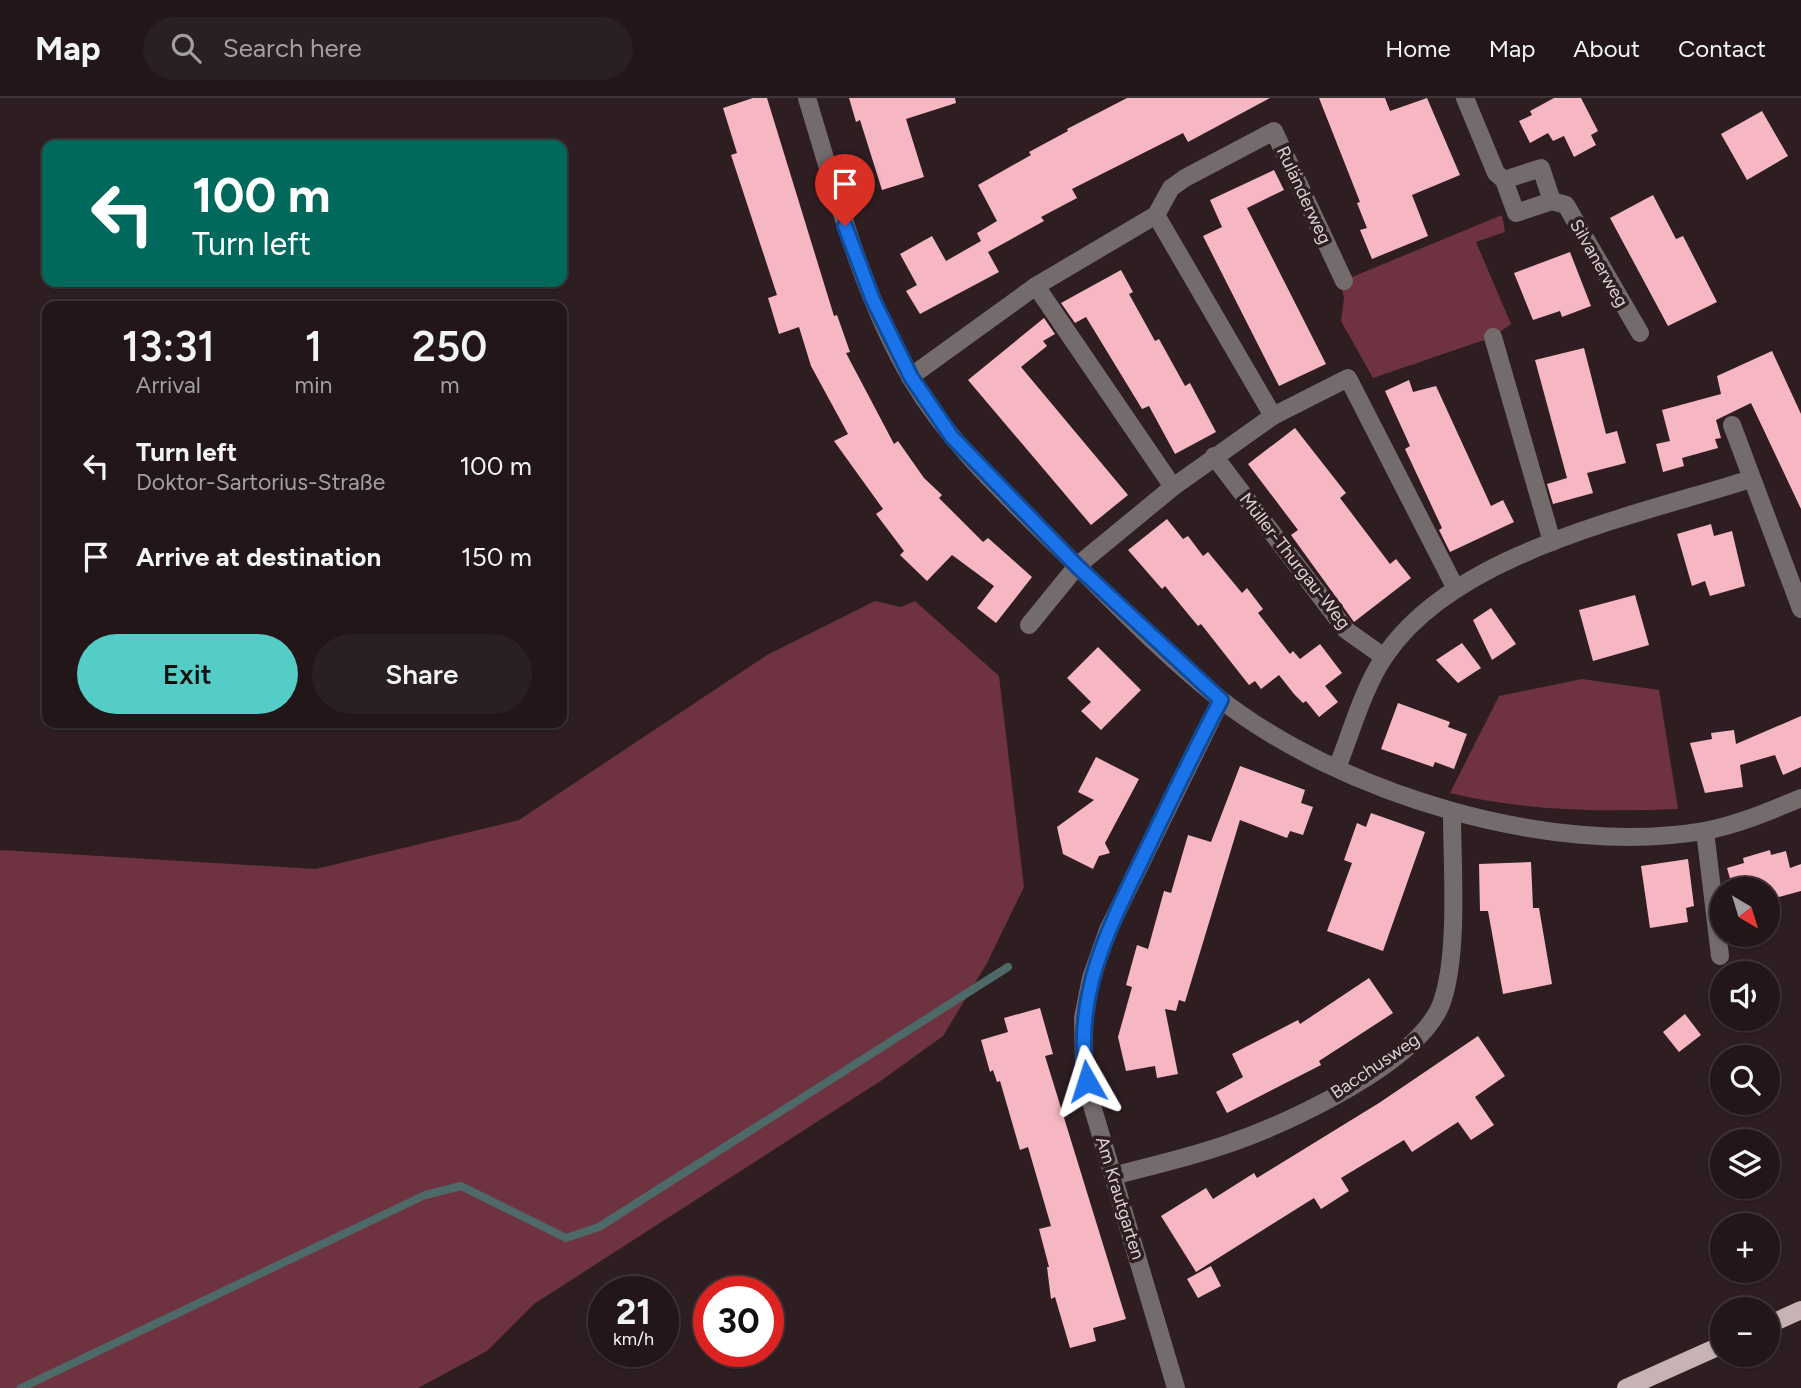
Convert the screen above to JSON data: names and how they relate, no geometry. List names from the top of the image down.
{
  "streets": {
    "street": [
      "Ruländerweg",
      "Silvanerweg",
      "Müller-Thurgau-Weg",
      "Bacchusweg",
      "Am Krautgarten"
    ]
  },
  "crossings": [
    ["Bacchusweg", "Am Krautgarten"]
  ],
  "north": "bottom right",
  "page": {
    "header": "Map",
    "search": "Search here",
    "nav": [
      "Home",
      "Map",
      "About",
      "Contact"
    ],
    "turn": ["100 m", "Turn left"],
    "eta": [
      "13:31",
      "Arrival",
      "1",
      "min",
      "250",
      "m"
    ],
    "list": [
      {
        "name": "Turn left",
        "note": "Doktor-Sartorius-Straße",
        "value": "100 m"
      },
      {
        "name": "Arrive at destination",
        "value": "150 m"
      }
    ],
    "buttons": ["Exit", "Share"],
    "map_buttons": ["+", "−"],
    "speed": "21 km/h",
    "limit": "30"
  }
}
